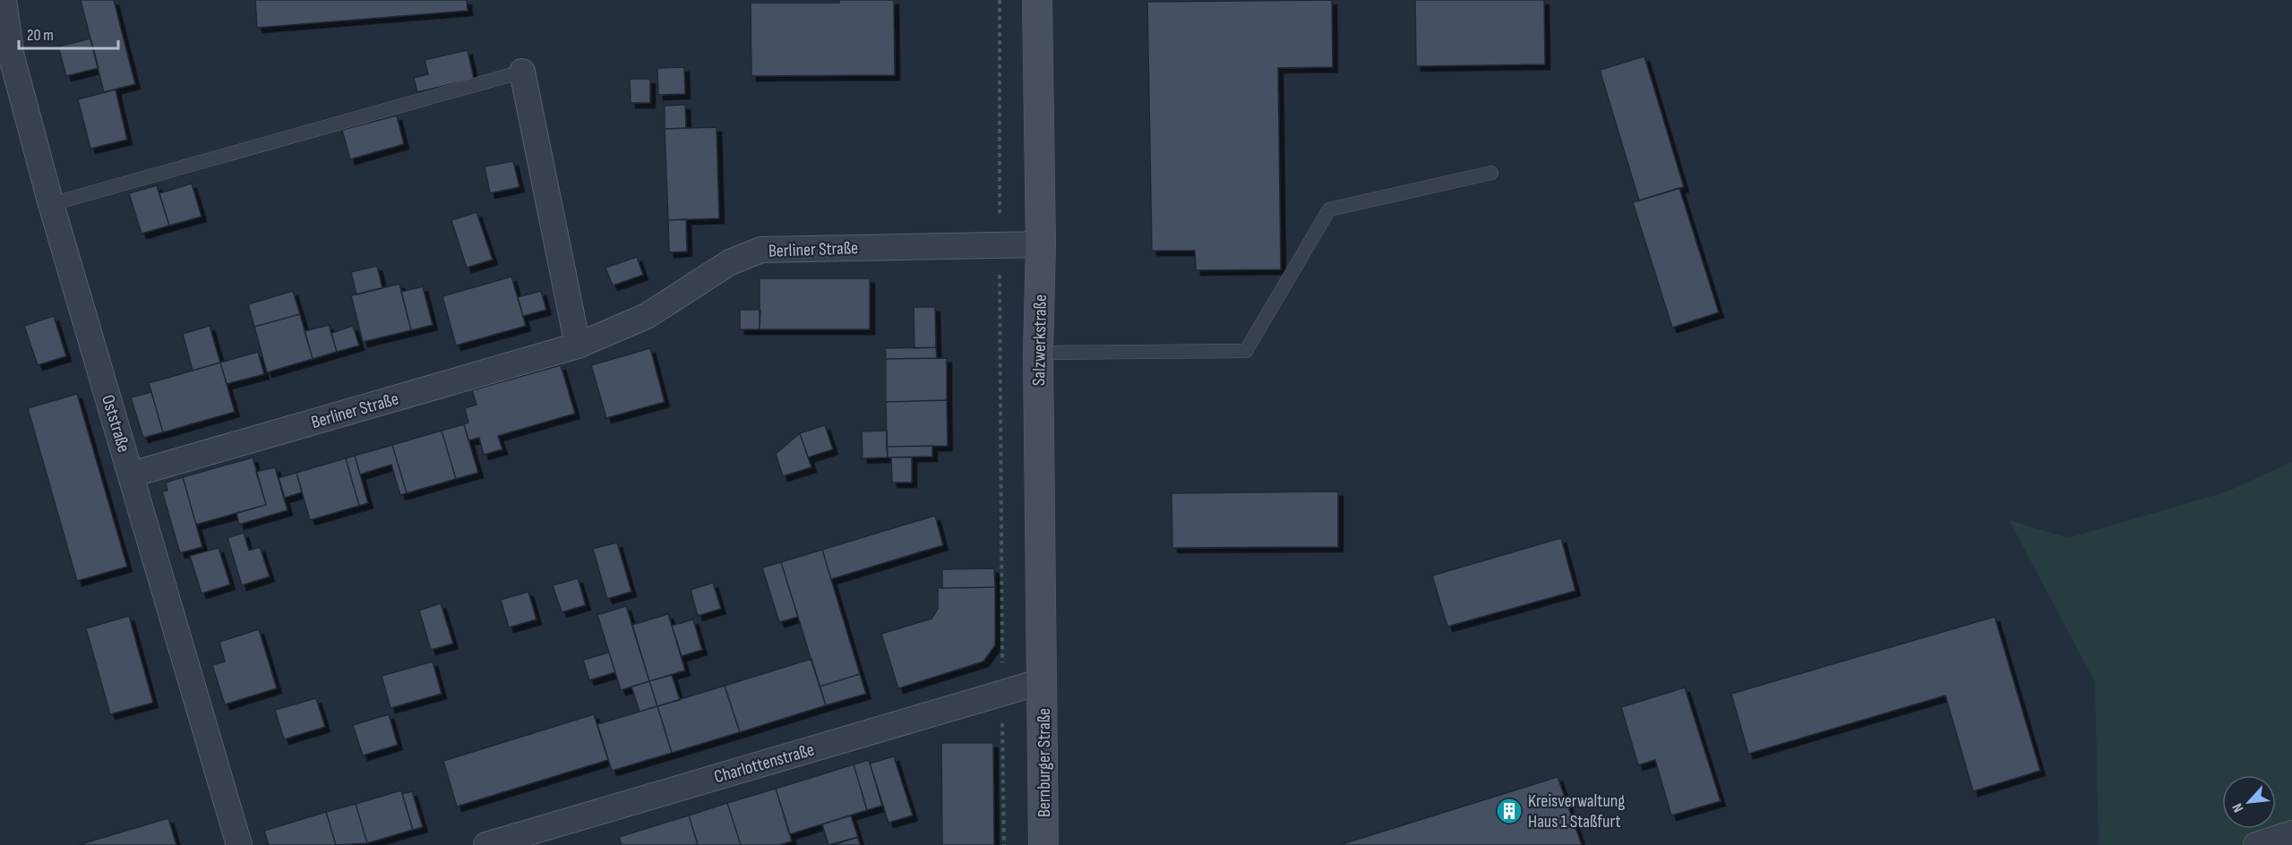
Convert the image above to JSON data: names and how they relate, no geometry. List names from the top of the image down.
{
  "streets": {
    "main road": ["Salzwerkstraße", "Bernburger Straße"],
    "street": ["Berliner Straße", "Oststraße", "Charlottenstraße"]
  },
  "crossings": [
    ["Berliner Straße", "Salzwerkstraße"],
    ["Berliner Straße", "Oststraße"],
    ["Salzwerkstraße", "Charlottenstraße"],
    ["Salzwerkstraße", "Bernburger Straße"],
    ["Charlottenstraße", "Bernburger Straße"]
  ],
  "places": {
    "building": ["Kreisverwaltung Haus 1 Staßfurt"]
  },
  "scale_bar": "20 m",
  "north": "bottom left"
}
